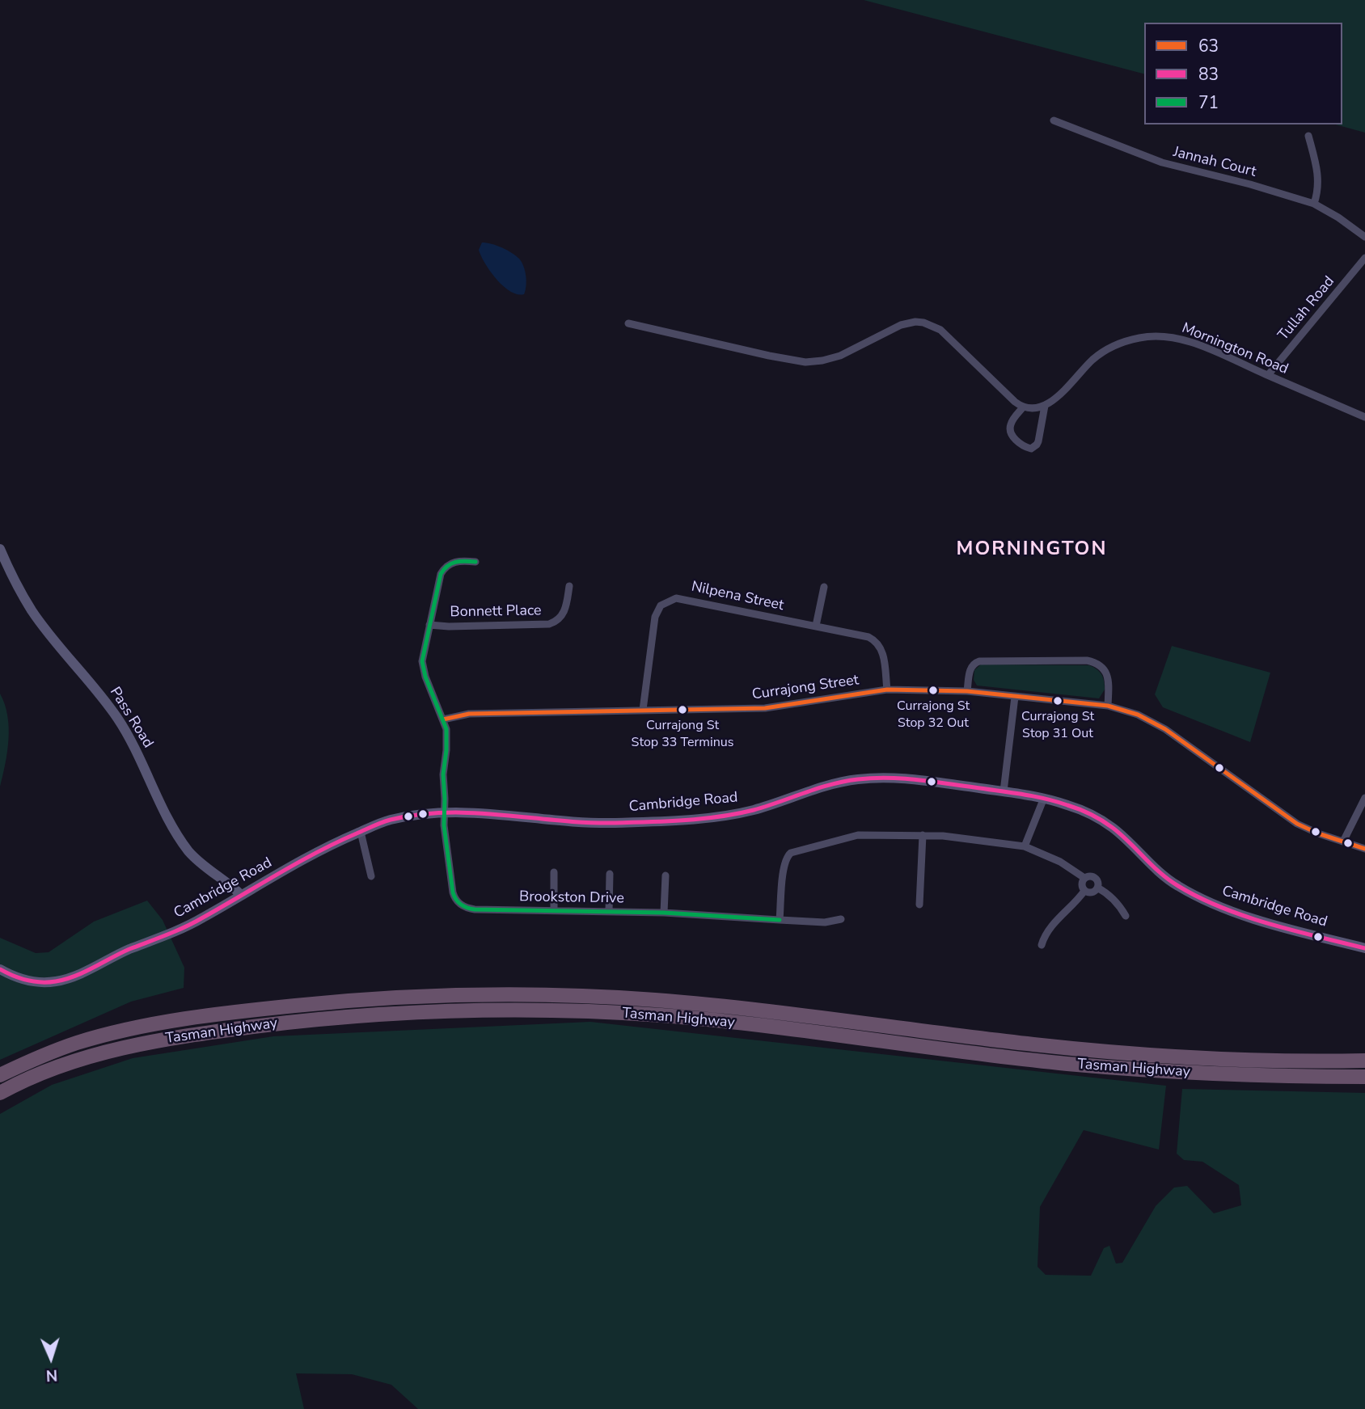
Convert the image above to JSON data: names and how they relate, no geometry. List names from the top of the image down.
{
  "streets": {
    "highway": ["Tasman Highway"],
    "main road": ["Pass Road", "Cambridge Road"],
    "street": [
      "Jannah Court",
      "Tullah Road",
      "Mornington Road",
      "Nilpena Street",
      "Bonnett Place",
      "Currajong Street",
      "Brookston Drive"
    ]
  },
  "crossings": [
    ["Tullah Road", "Mornington Road"],
    ["Nilpena Street", "Currajong Street"],
    ["Pass Road", "Cambridge Road"],
    ["Cambridge Road", "Brookston Drive"]
  ],
  "districts": ["MORNINGTON"],
  "places": ["Currajong St Stop 32 Out", "Currajong St Stop 31 Out", "Currajong St Stop 33 Terminus"],
  "lines": ["transit line 71", "transit line 63", "transit line 83"],
  "legend": ["63", "83", "71"],
  "north": "bottom"
}
